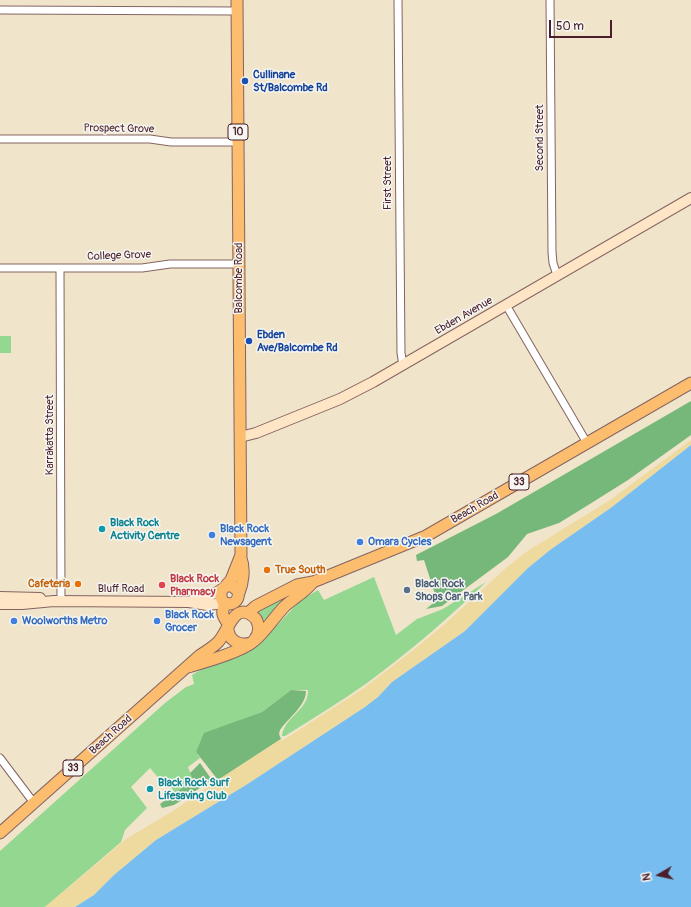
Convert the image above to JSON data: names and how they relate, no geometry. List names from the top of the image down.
{
  "streets": {
    "main road": [
      "10",
      "Balcombe Road",
      "33",
      "Beach Road"
    ],
    "street": [
      "Prospect Grove",
      "Second Street",
      "First Street",
      "College Grove",
      "Ebden Avenue",
      "Karrakatta Street",
      "Bluff Road"
    ]
  },
  "crossings": [
    ["Prospect Grove", "Balcombe Road"],
    ["Second Street", "Ebden Avenue"],
    ["First Street", "Ebden Avenue"],
    ["College Grove", "Balcombe Road"],
    ["College Grove", "Karrakatta Street"],
    ["Balcombe Road", "Ebden Avenue"],
    ["Balcombe Road", "Bluff Road"],
    ["Karrakatta Street", "Bluff Road"]
  ],
  "places": [
    "Cullinane St/Balcombe Rd",
    "Ebden Ave/Balcombe Rd",
    "Black Rock Activity Centre",
    "Black Rock Newsagent",
    "Omara Cycles",
    "True South",
    "Cafeteria",
    "Black Rock Pharmacy",
    "Black Rock Shops Car Park",
    "Woolworths Metro",
    "Black Rock Grocer",
    "Black Rock Surf Lifesaving Club"
  ],
  "scale_bar": "50 m",
  "north": "left"
}
